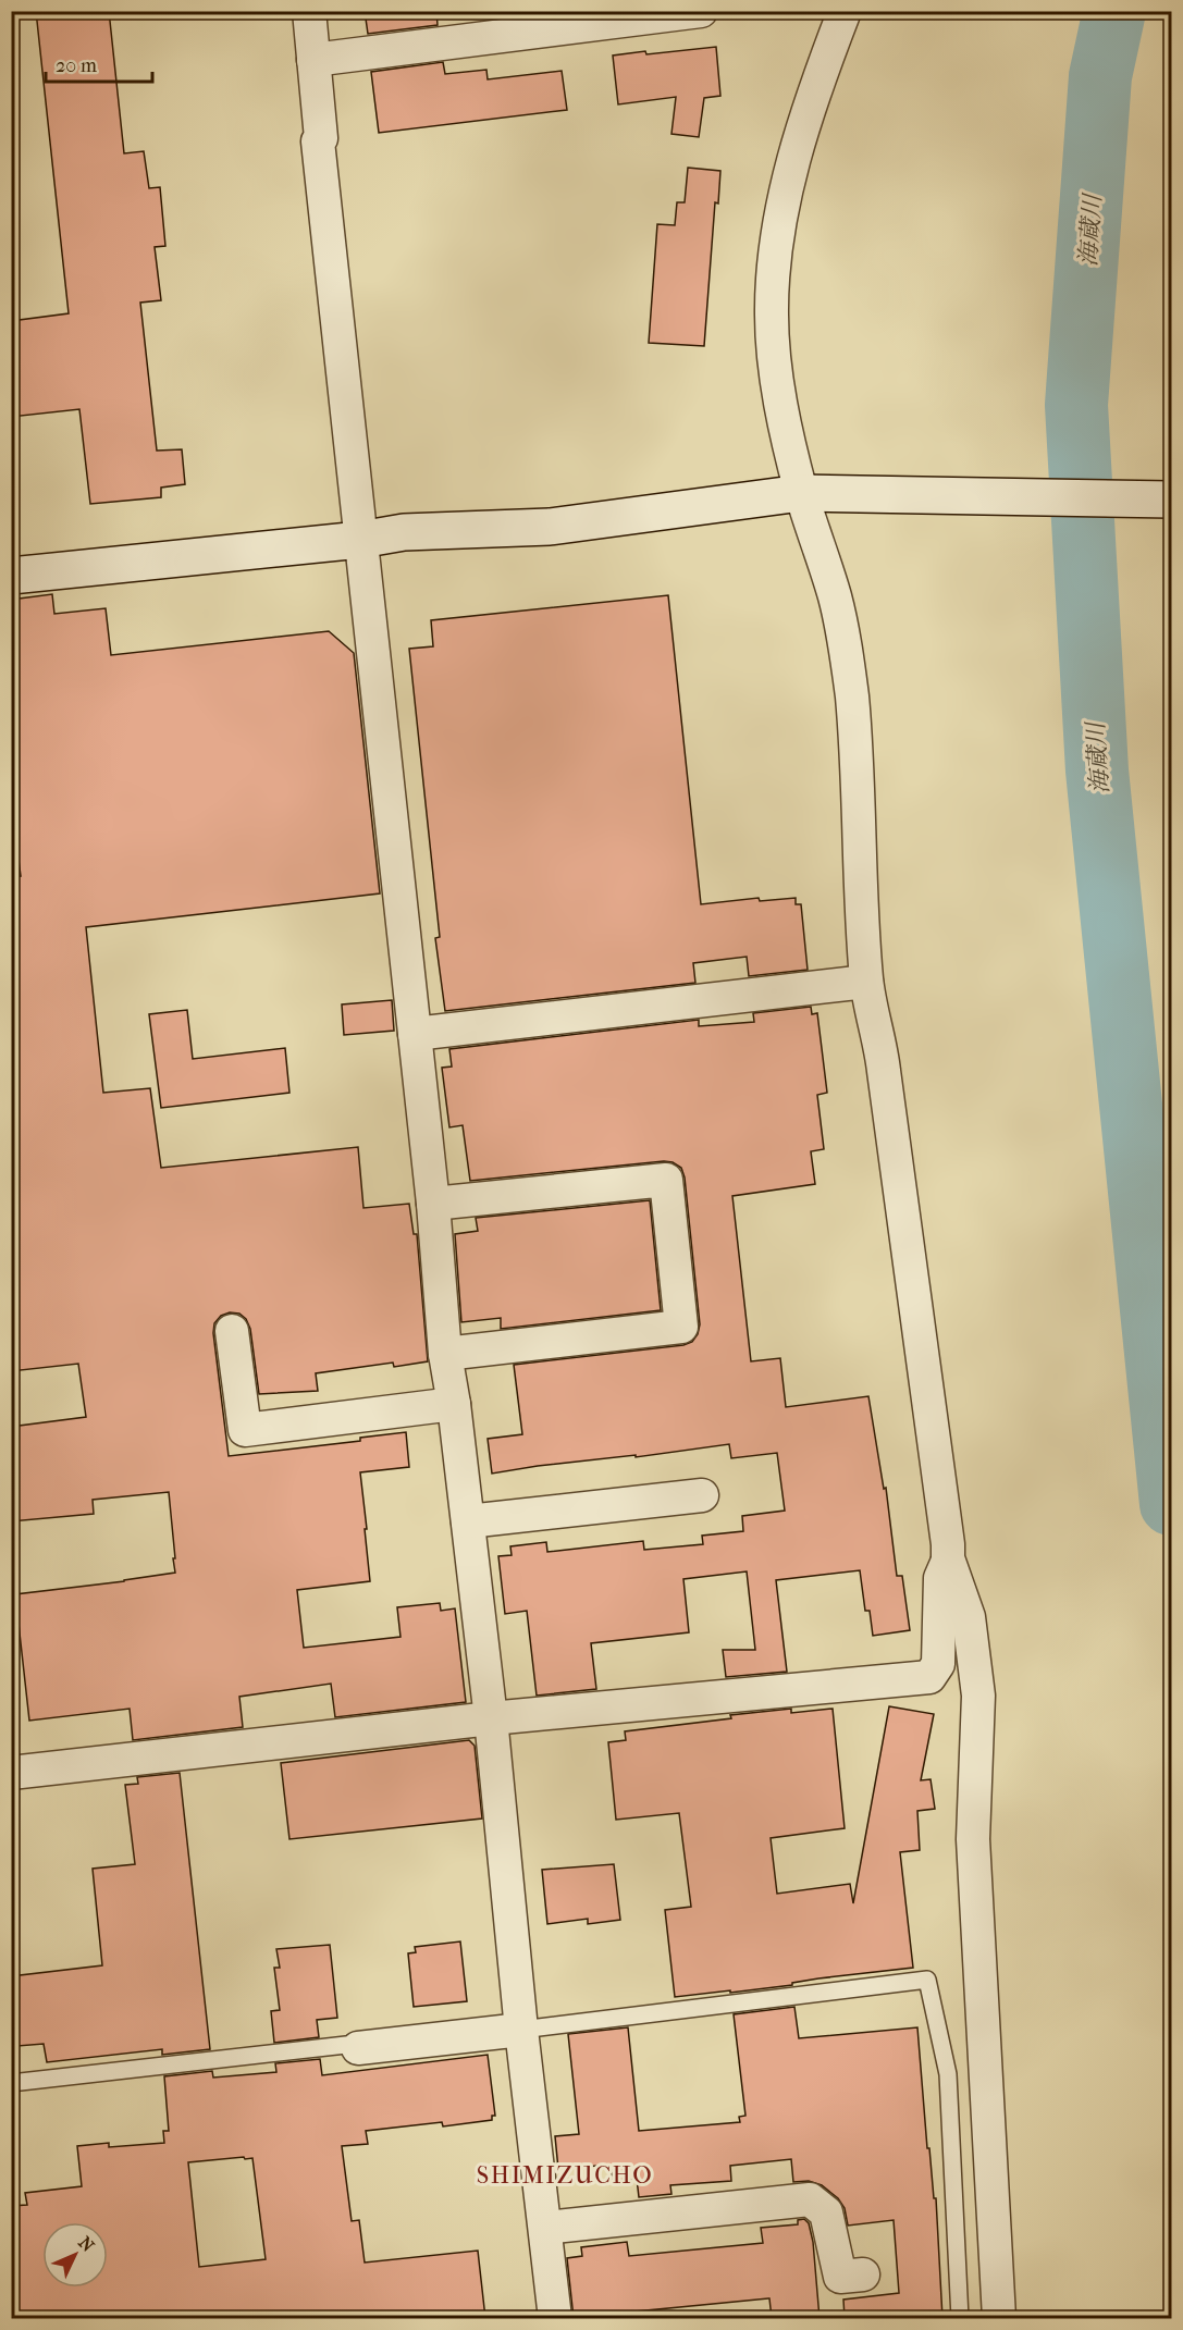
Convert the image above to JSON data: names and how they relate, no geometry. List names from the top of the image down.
{
  "districts": ["SHIMIZUCHO"],
  "water": ["海蔵川"],
  "scale_bar": "20 m",
  "north": "top right"
}
